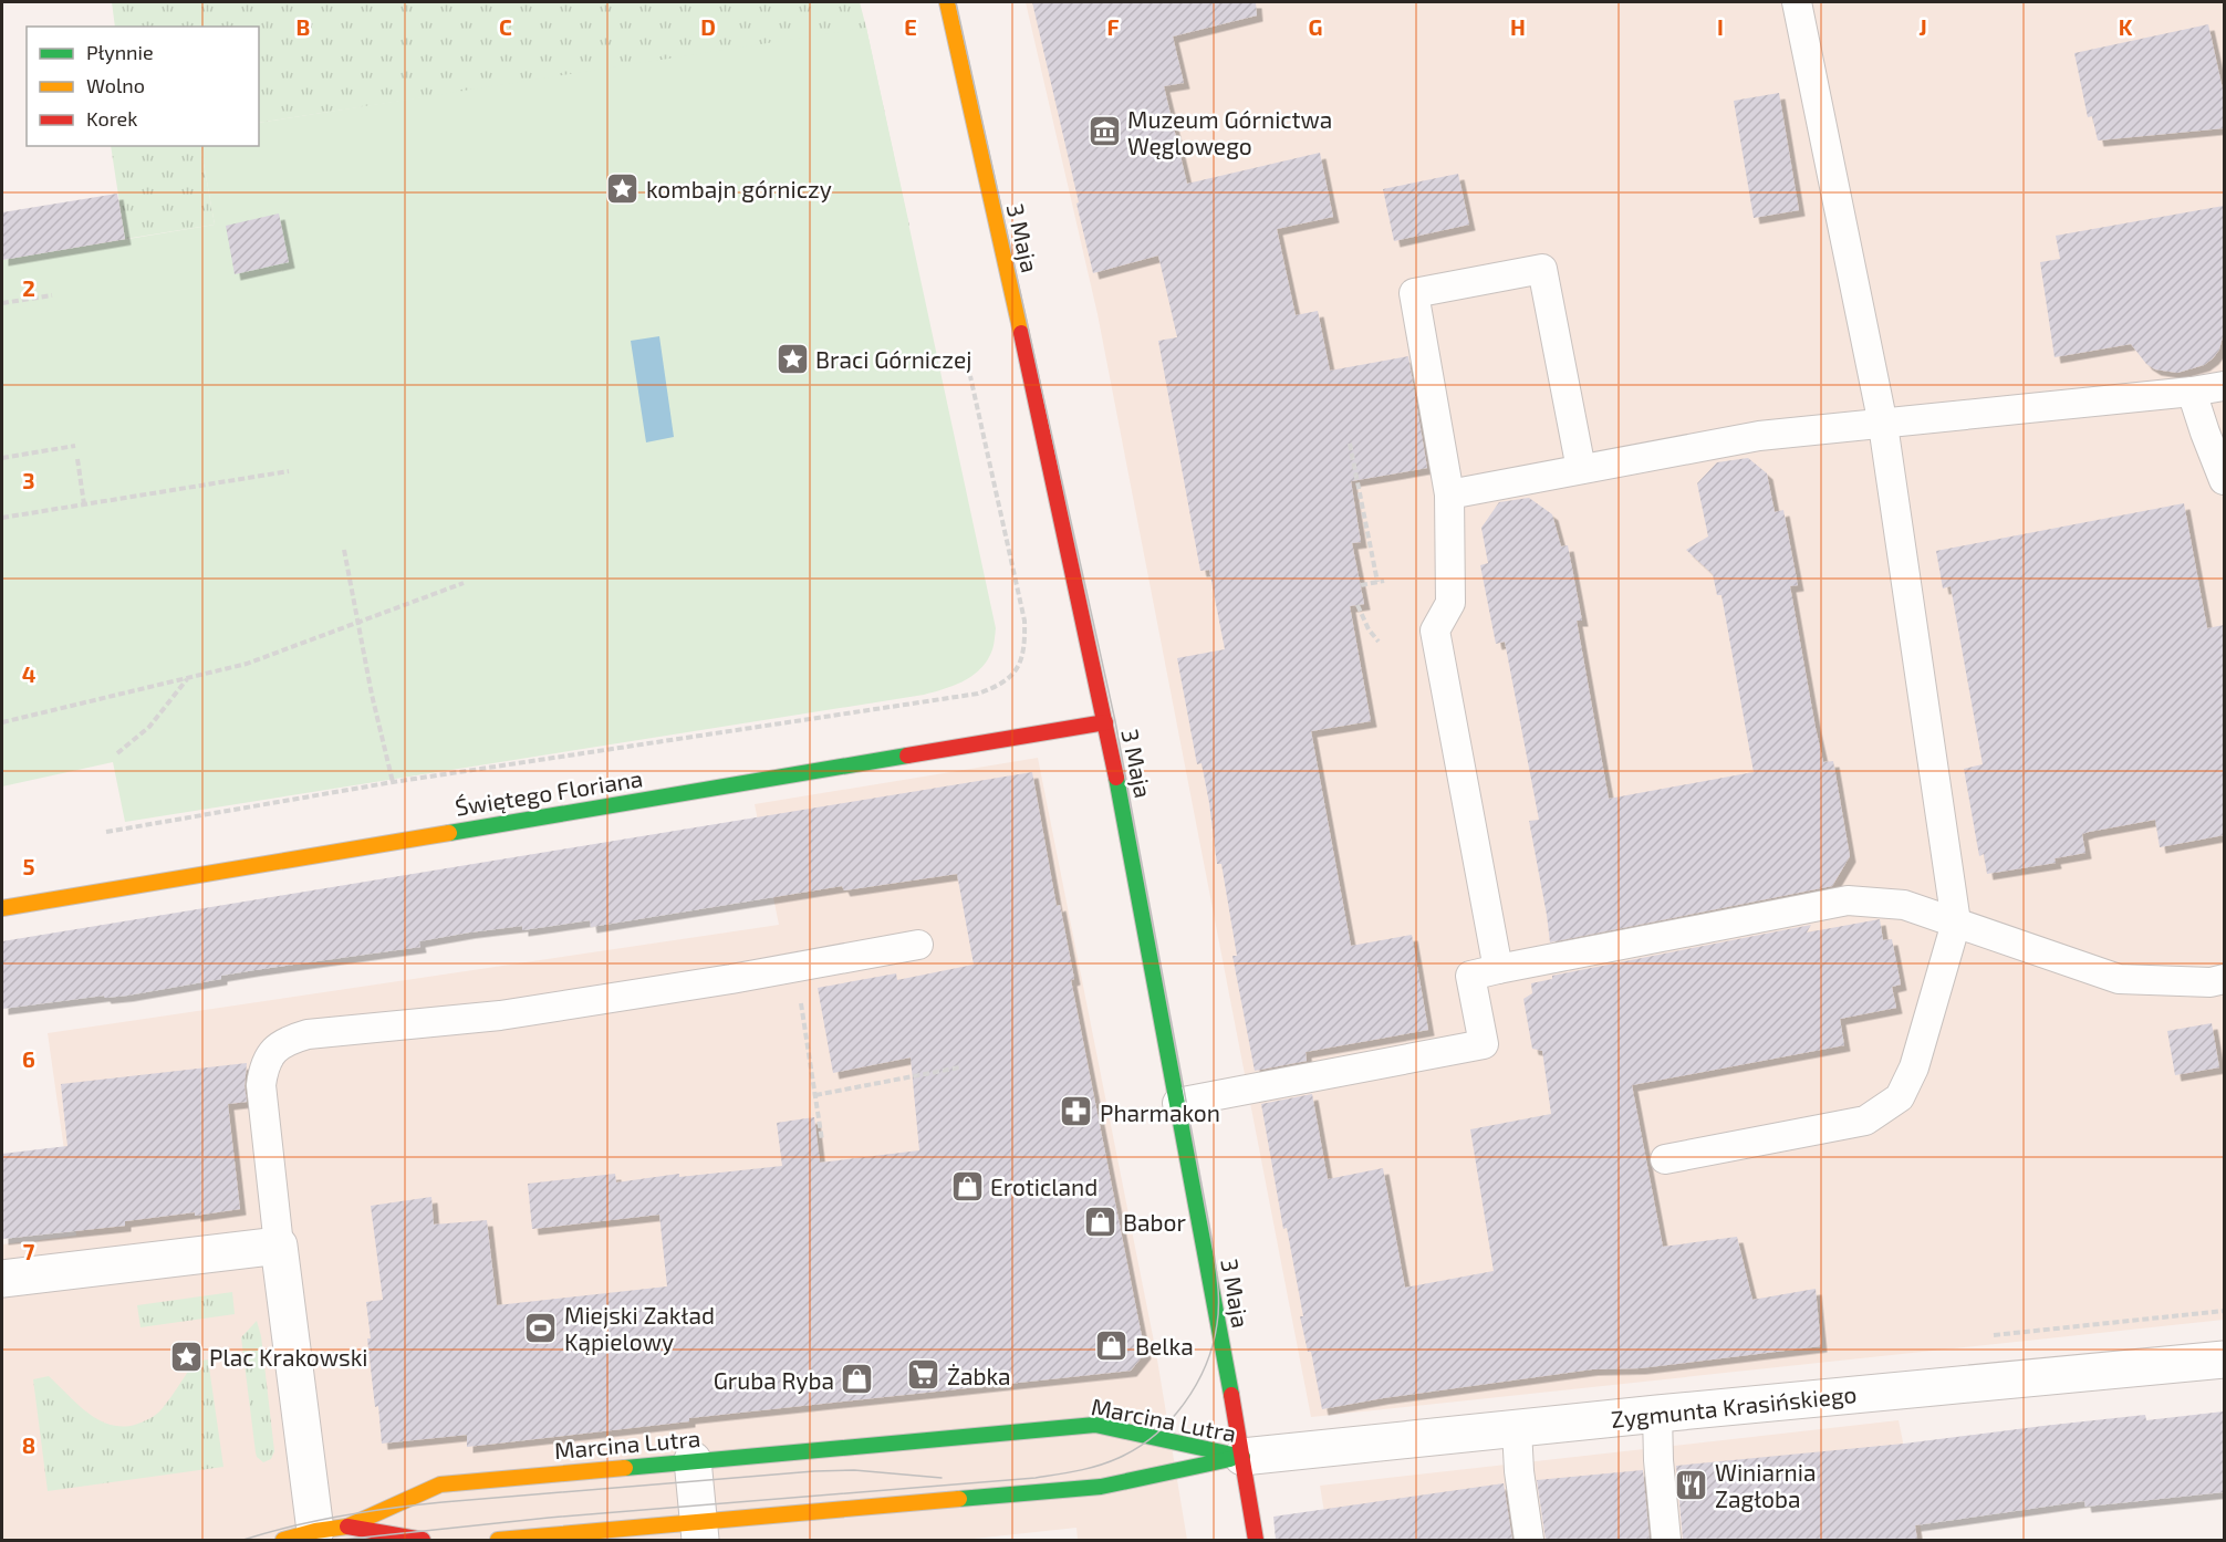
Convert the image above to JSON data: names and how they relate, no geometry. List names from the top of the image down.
{
  "streets": {
    "street": [
      "3 Maja",
      "Świętego Floriana",
      "Zygmunta Krasińskiego",
      "Marcina Lutra"
    ]
  },
  "crossings": [
    ["3 Maja", "Świętego Floriana"],
    ["3 Maja", "Zygmunta Krasińskiego"],
    ["3 Maja", "Marcina Lutra"],
    ["Zygmunta Krasińskiego", "Marcina Lutra"]
  ],
  "places": {
    "museum": ["Muzeum Górnictwa Węglowego"],
    "place": ["kombajn górniczy", "Braci Górniczej", "Plac Krakowski"],
    "pharmacy": ["Pharmakon"],
    "shop": [
      "Eroticland",
      "Babor",
      "Belka",
      "Gruba Ryba"
    ],
    "sports": ["Miejski Zakład Kąpielowy"],
    "supermarket": ["Żabka"],
    "restaurant": ["Winiarnia Zagłoba"]
  },
  "legend": ["Płynnie", "Wolno", "Korek"],
  "grid": {
    "columns": [
      "B",
      "C",
      "D",
      "E",
      "F",
      "G",
      "H",
      "I",
      "J",
      "K"
    ],
    "rows": [
      "2",
      "3",
      "4",
      "5",
      "6",
      "7",
      "8"
    ]
  }
}
